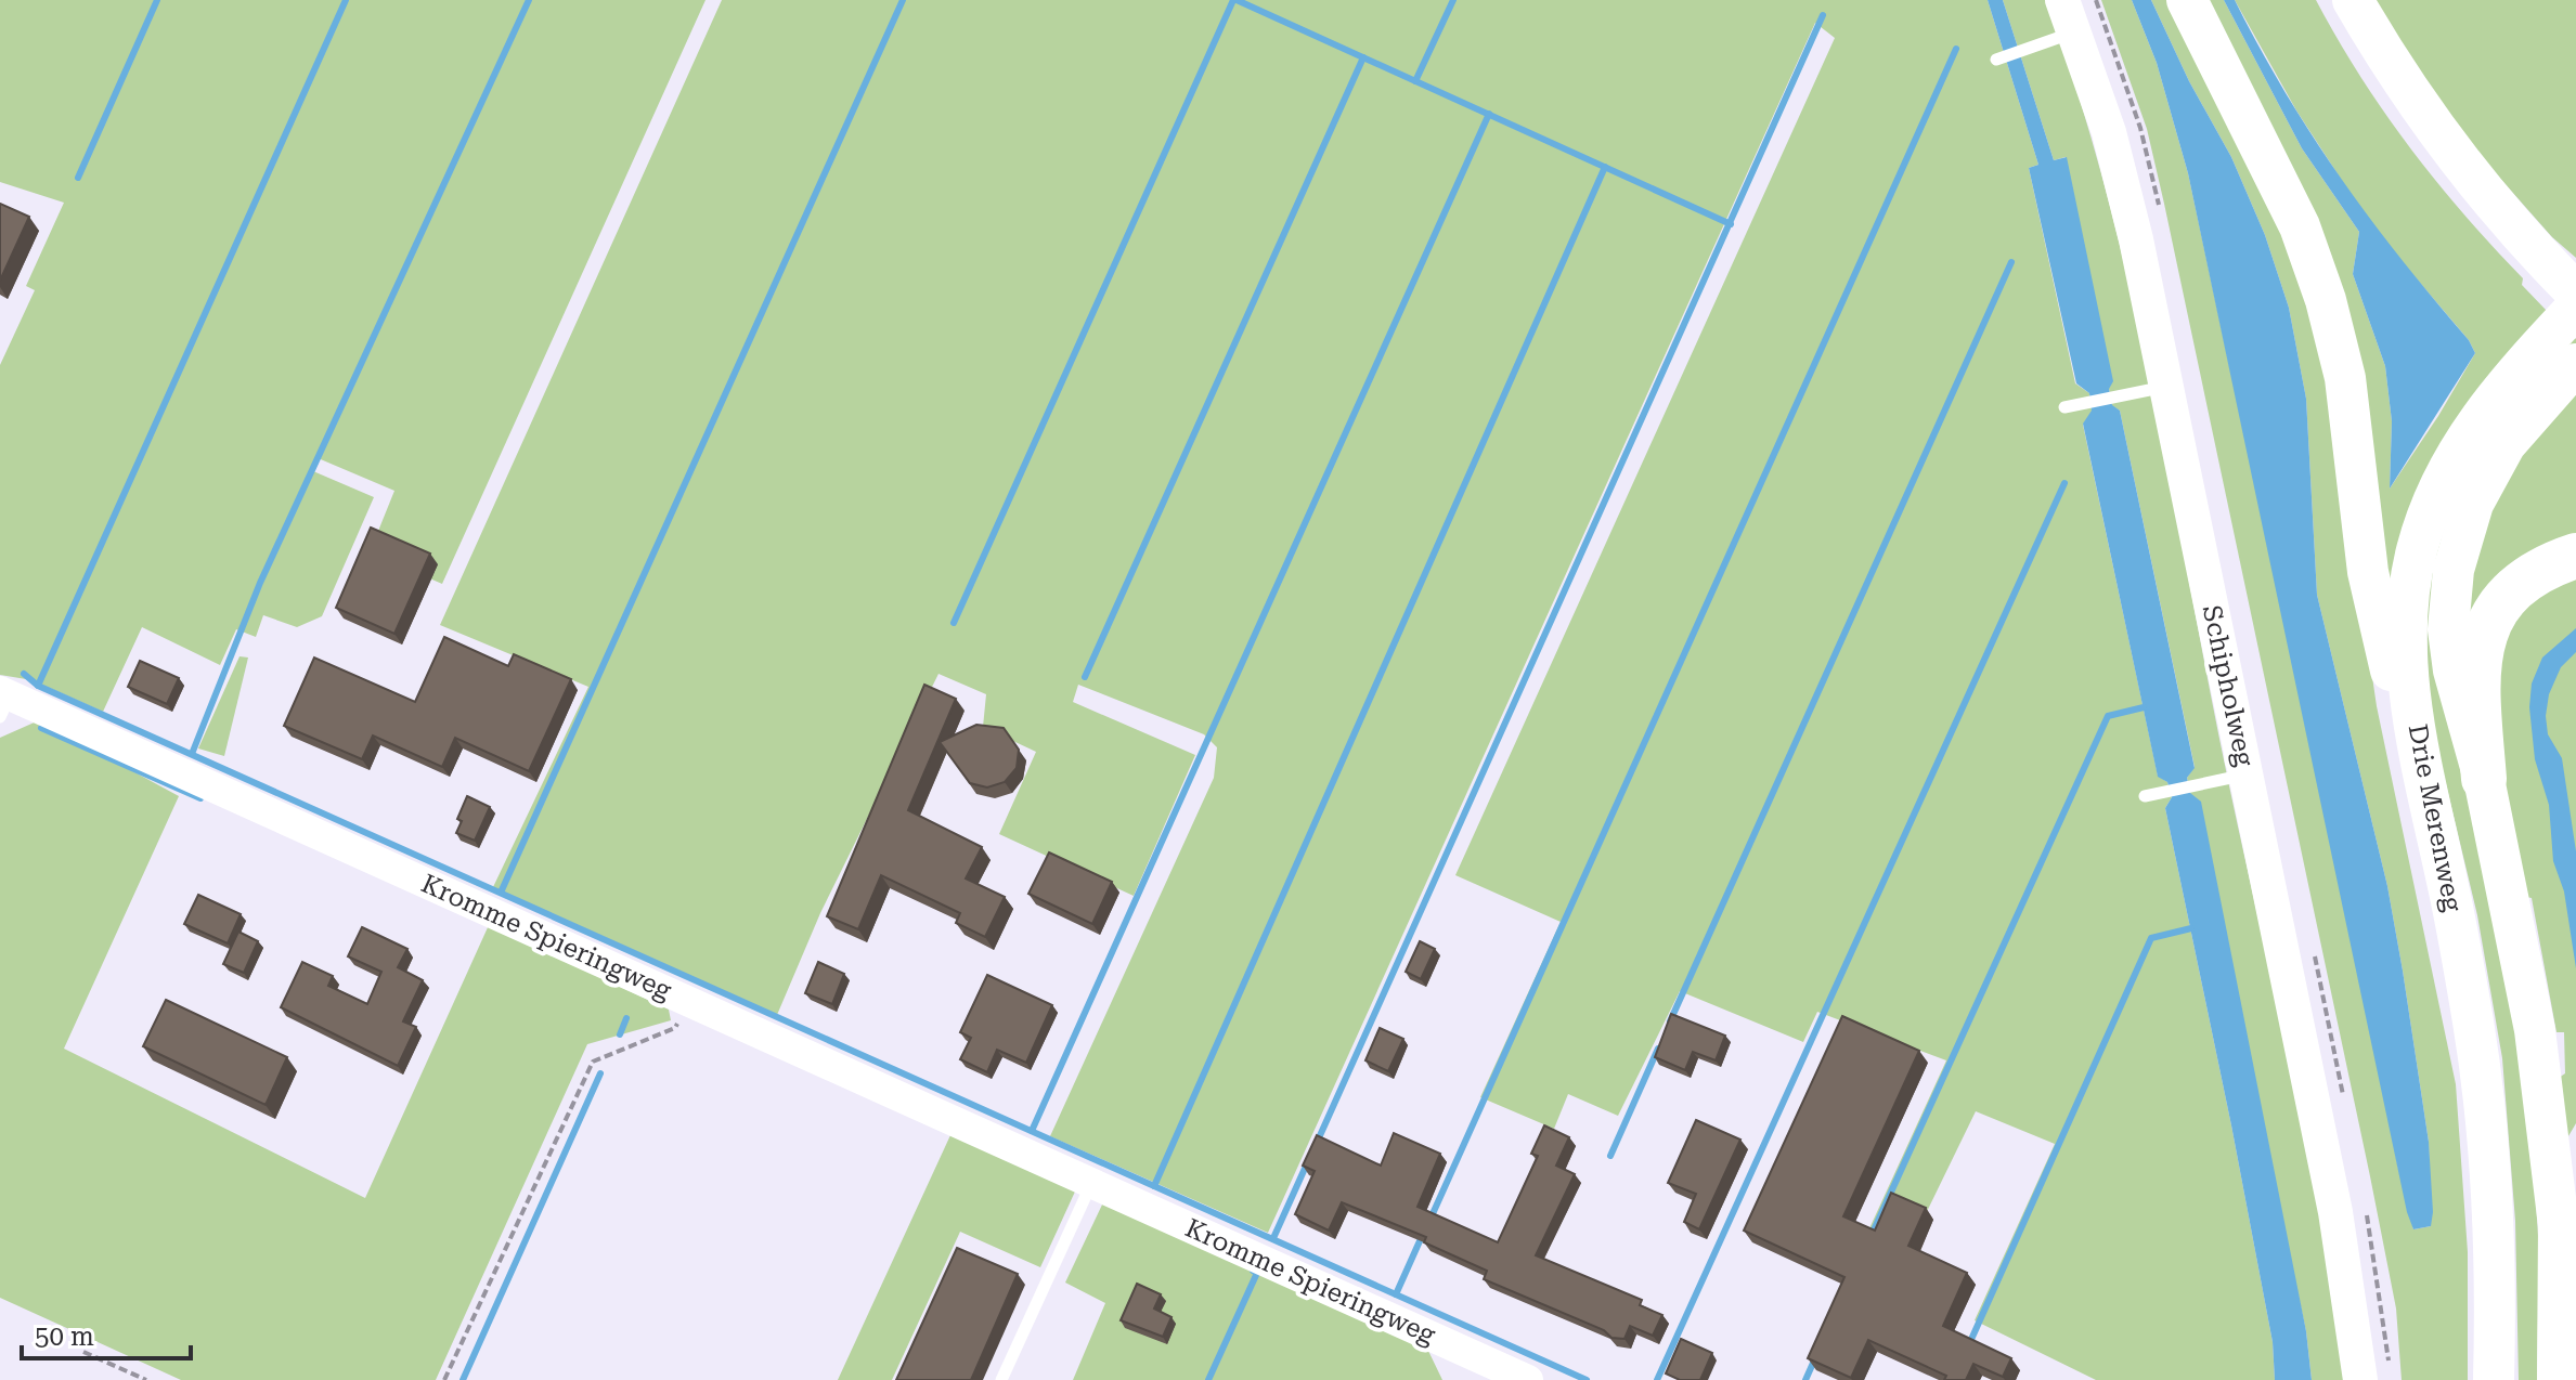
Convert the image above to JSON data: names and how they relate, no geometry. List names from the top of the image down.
{
  "streets": {
    "highway": ["Drie Merenweg"],
    "main road": ["Schipholweg"],
    "street": ["Kromme Spieringweg"]
  },
  "scale_bar": "50 m"
}
